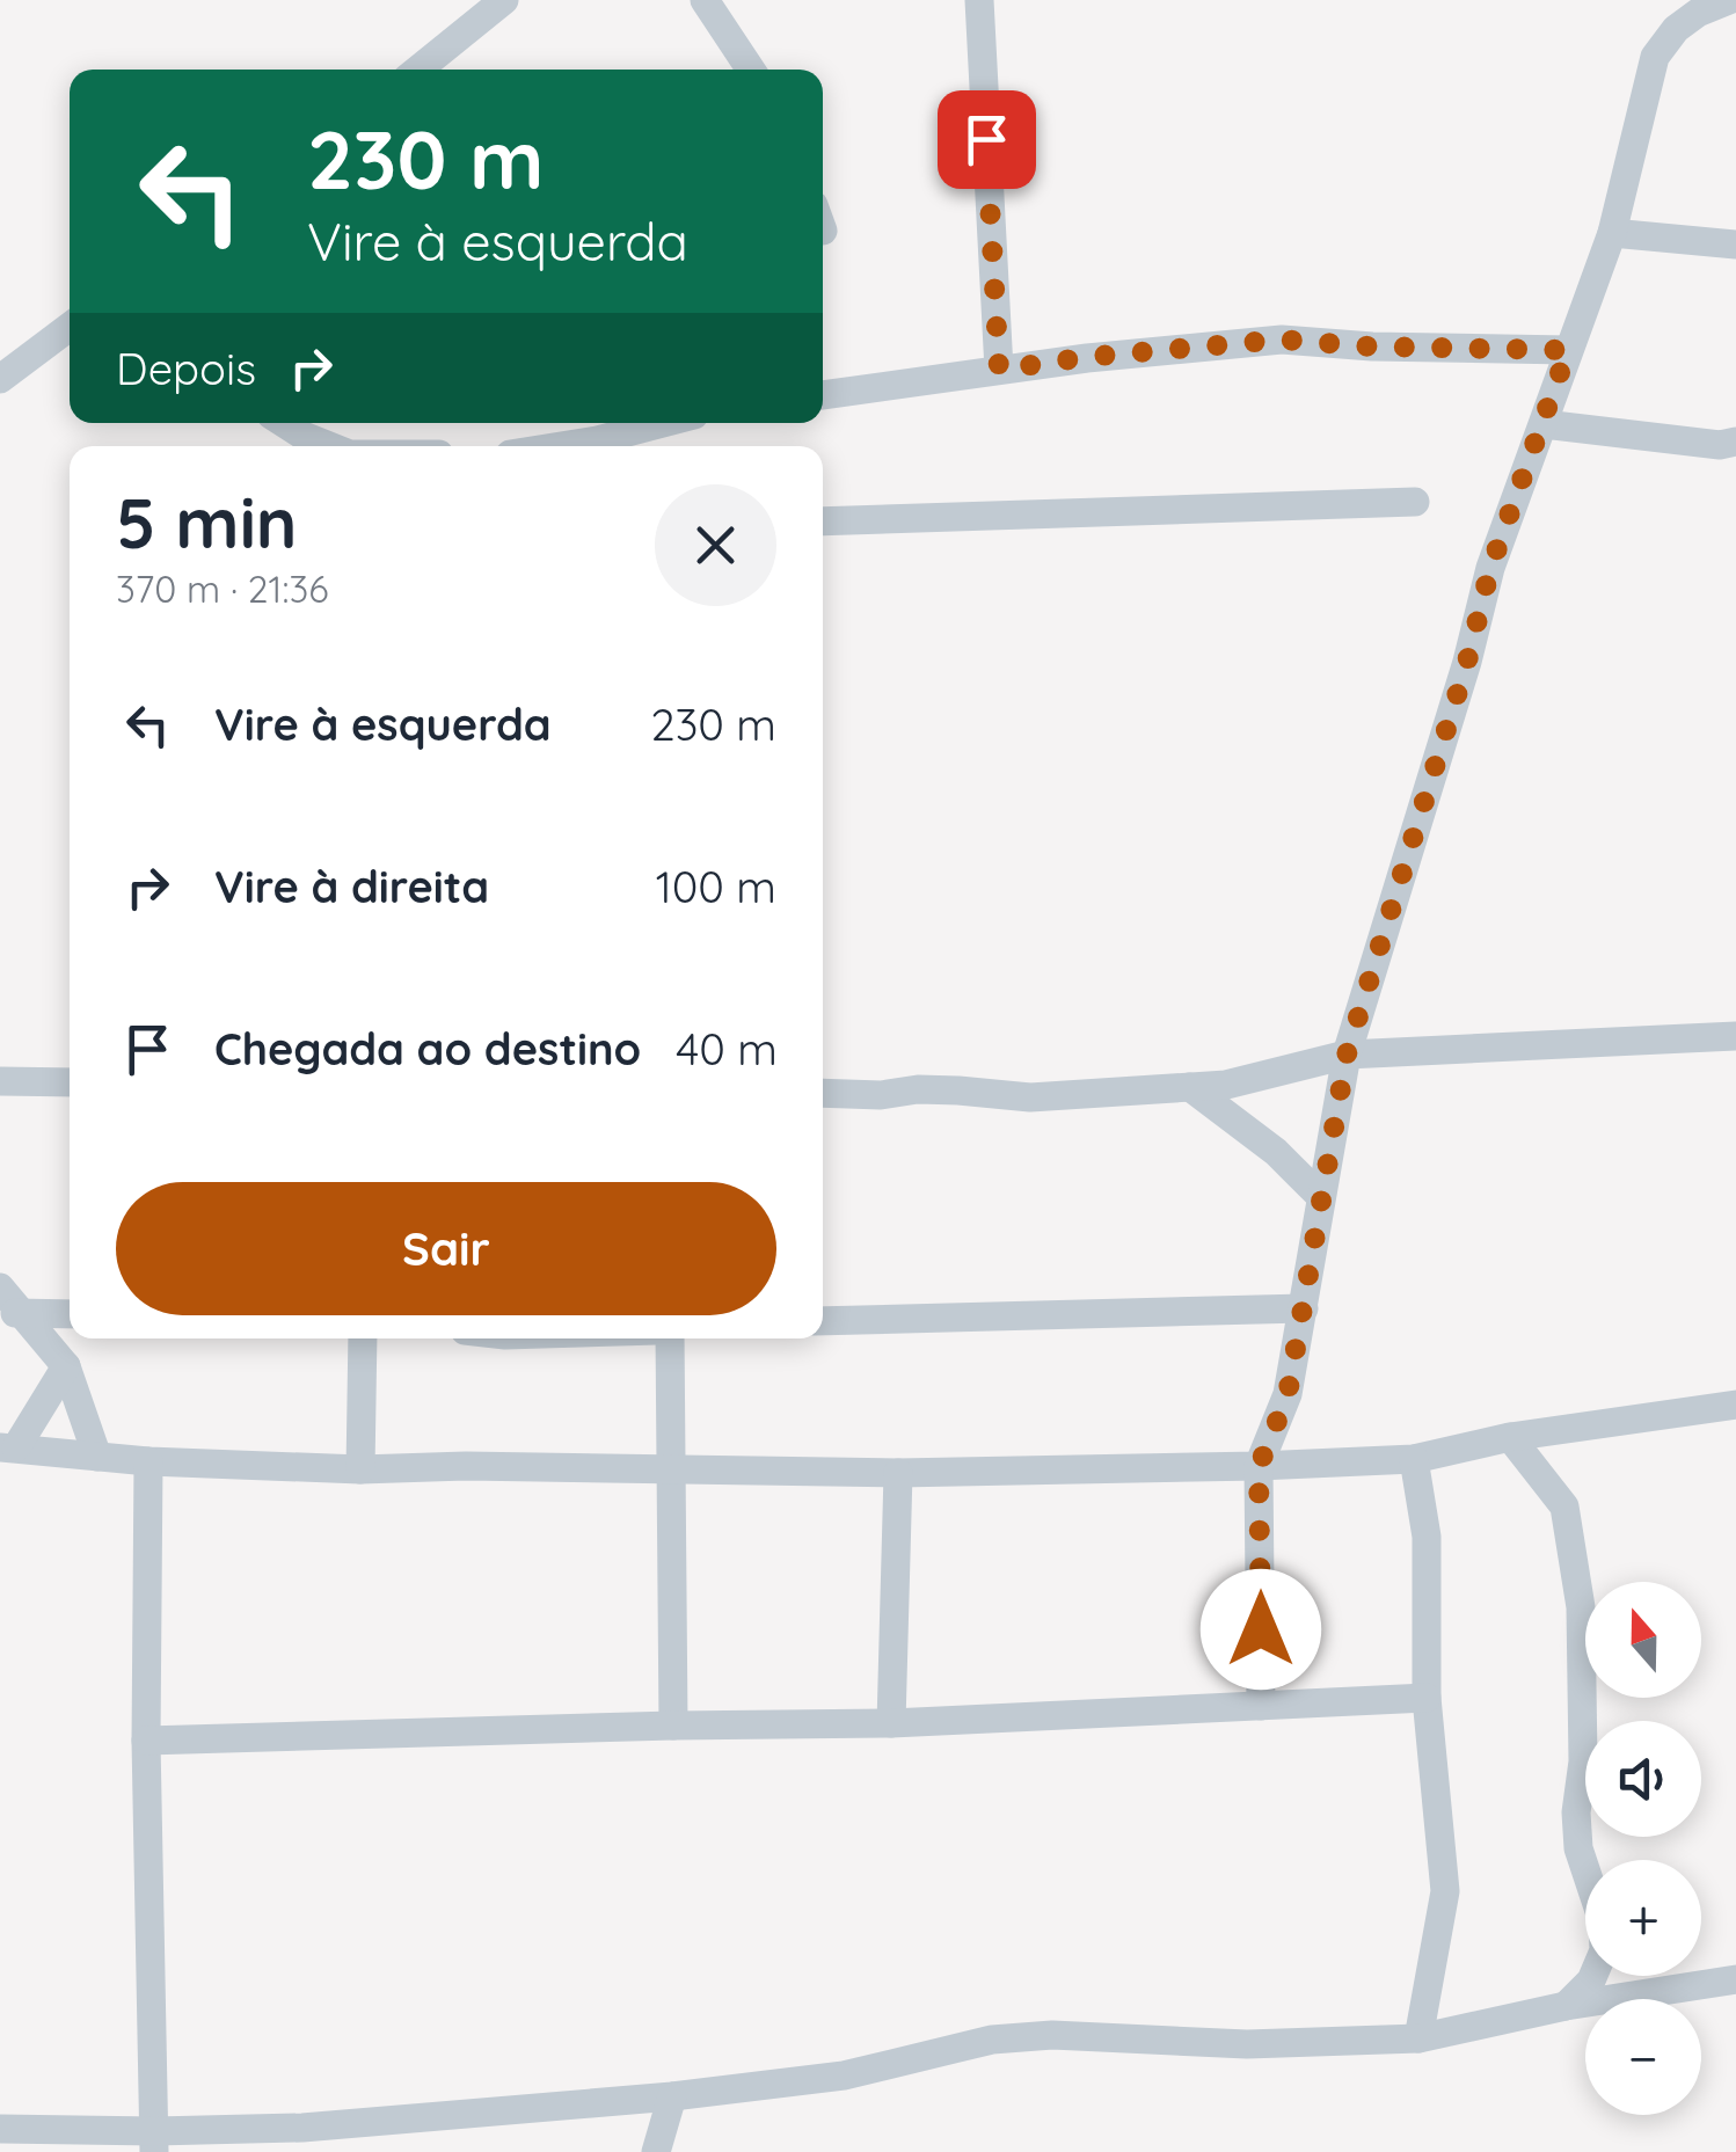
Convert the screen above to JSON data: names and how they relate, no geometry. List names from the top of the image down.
{
  "north": "top",
  "page": {
    "turn": ["230 m", "Vire à esquerda"],
    "then": "Depois",
    "heading": ["5 min", "370 m · 21:36"],
    "list": [
      {
        "name": "Vire à esquerda",
        "value": "230 m"
      },
      {
        "name": "Vire à direita",
        "value": "100 m"
      },
      {
        "name": "Chegada ao destino",
        "value": "40 m"
      }
    ],
    "buttons": "Sair",
    "map_buttons": ["+", "−"]
  }
}
